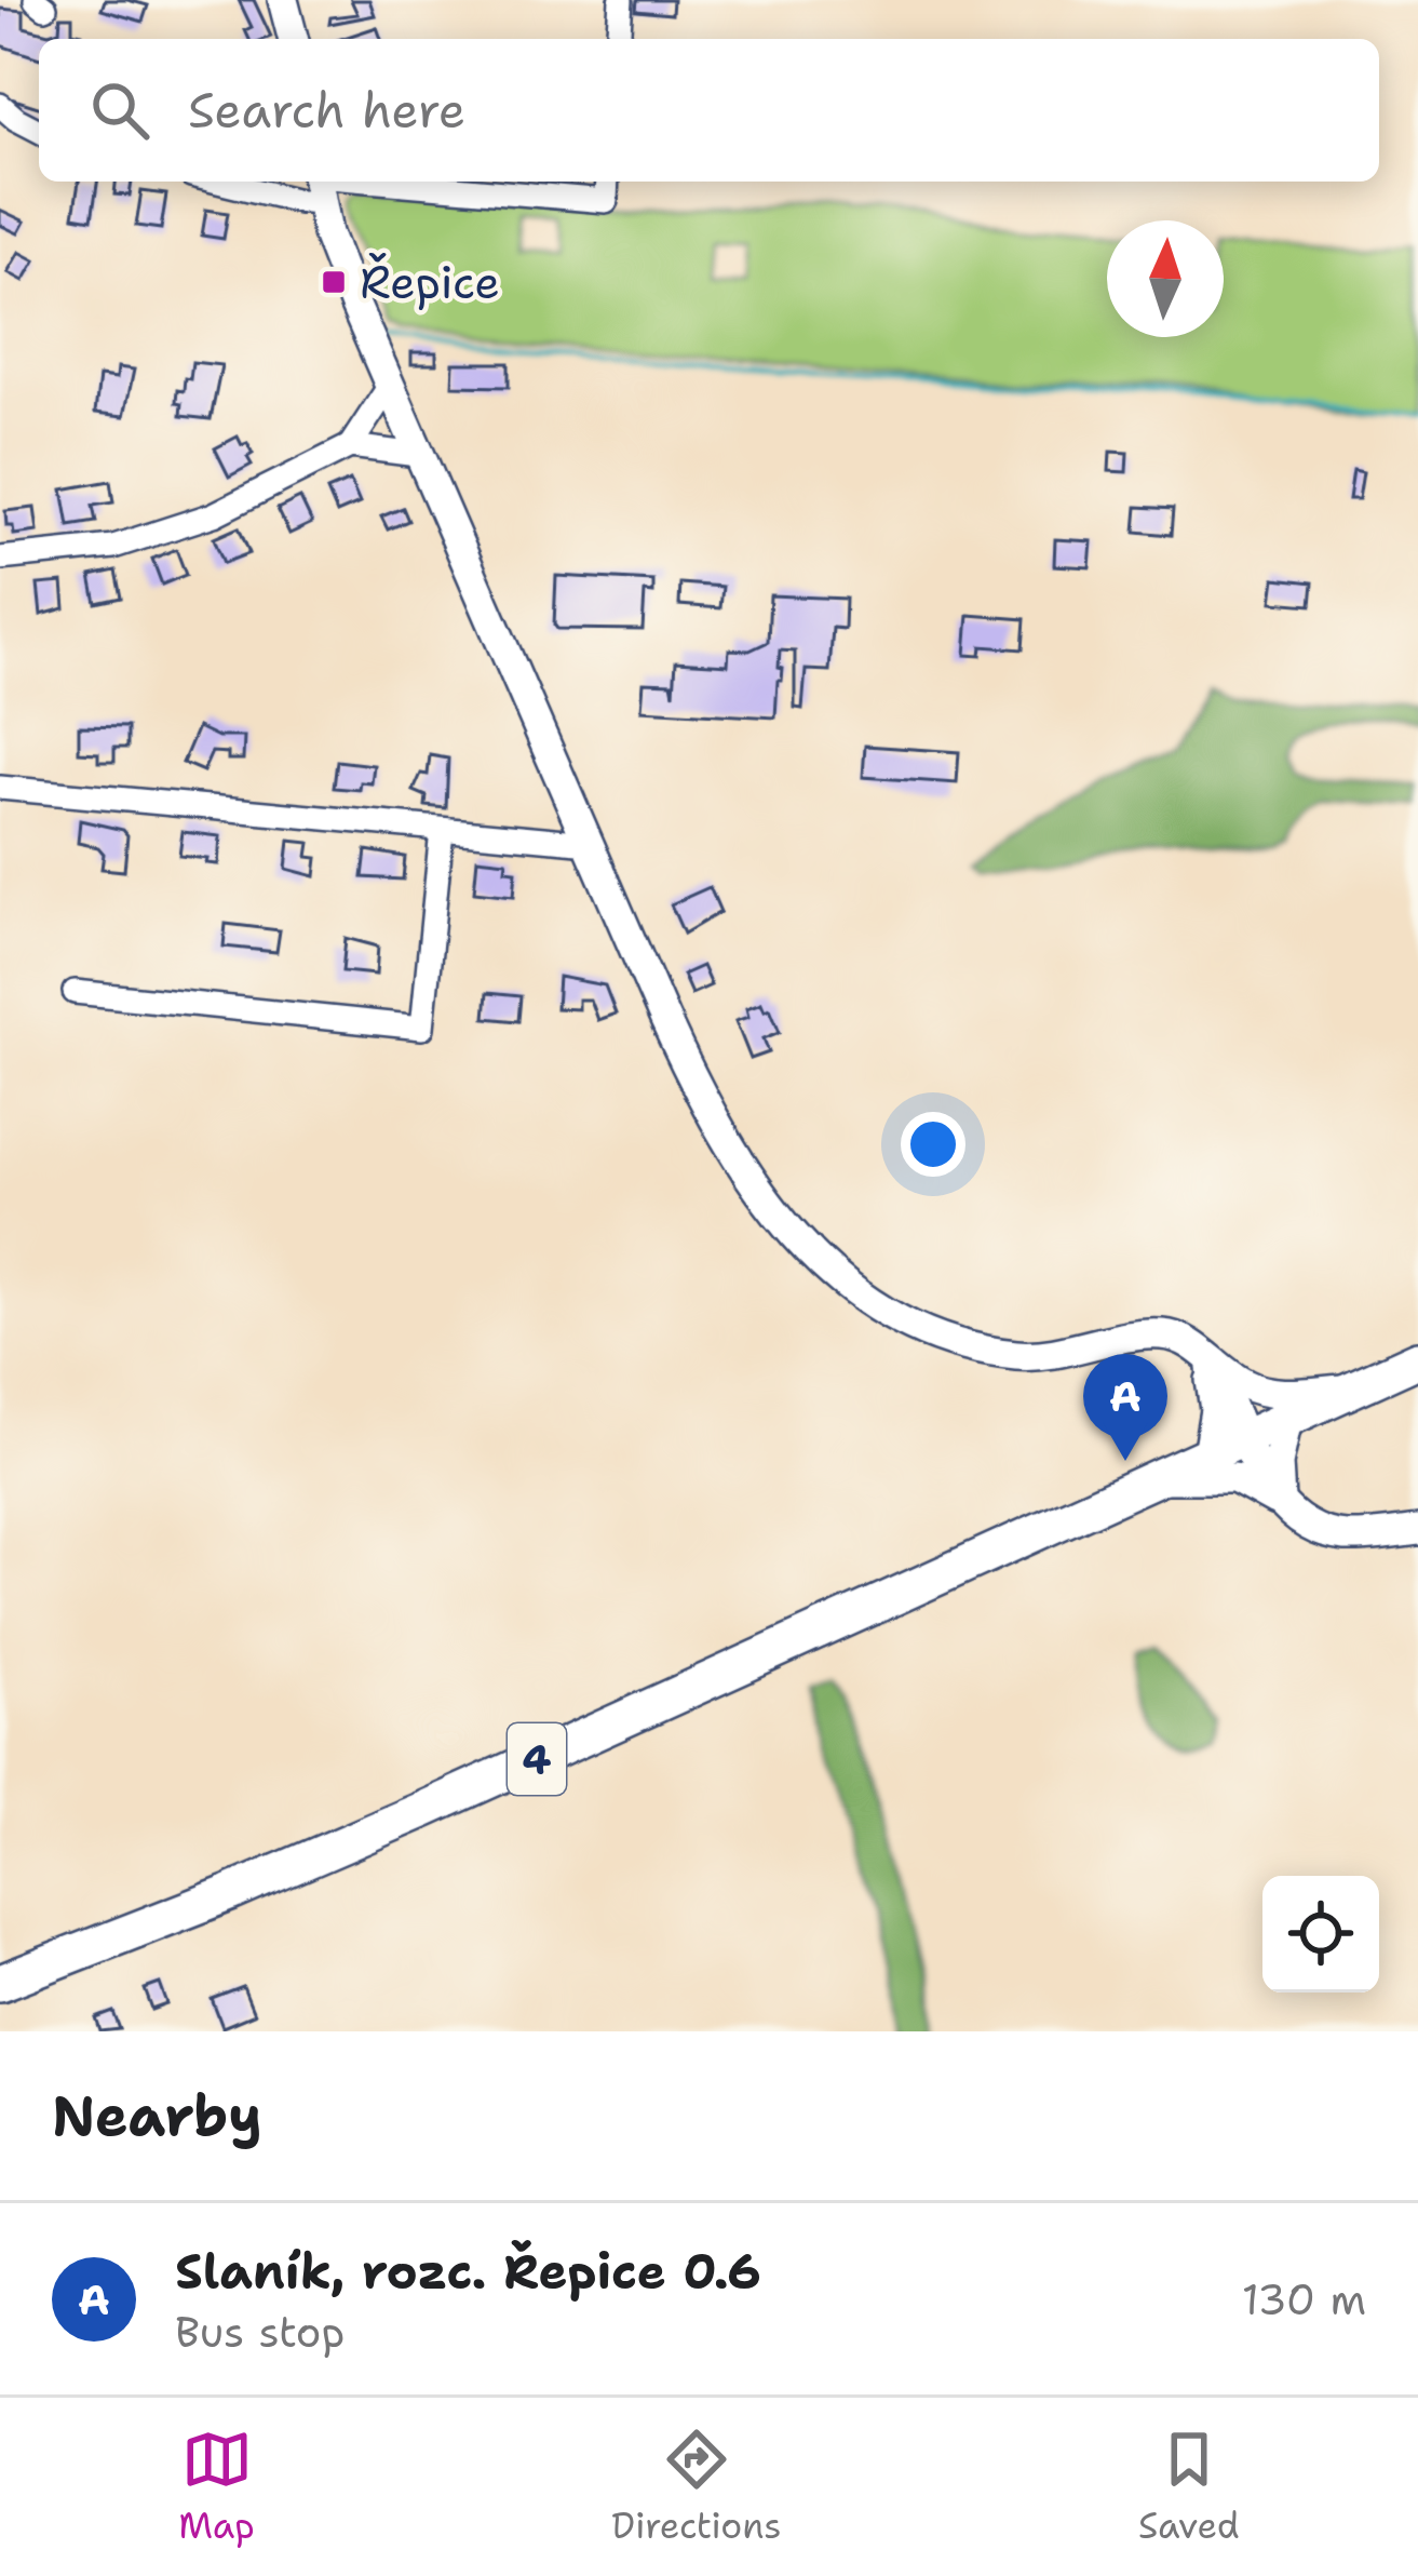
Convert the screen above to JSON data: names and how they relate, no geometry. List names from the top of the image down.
{
  "streets": {
    "main road": ["4"]
  },
  "places": {
    "transit": ["Řepice"]
  },
  "north": "top",
  "page": {
    "search": "Search here",
    "pins": "A",
    "heading": "Nearby",
    "list": [
      {
        "mark": "A",
        "name": "Slaník, rozc. Řepice 0.6",
        "note": "Bus stop",
        "value": "130 m"
      }
    ],
    "nav": ["Map", "Directions", "Saved"]
  }
}
